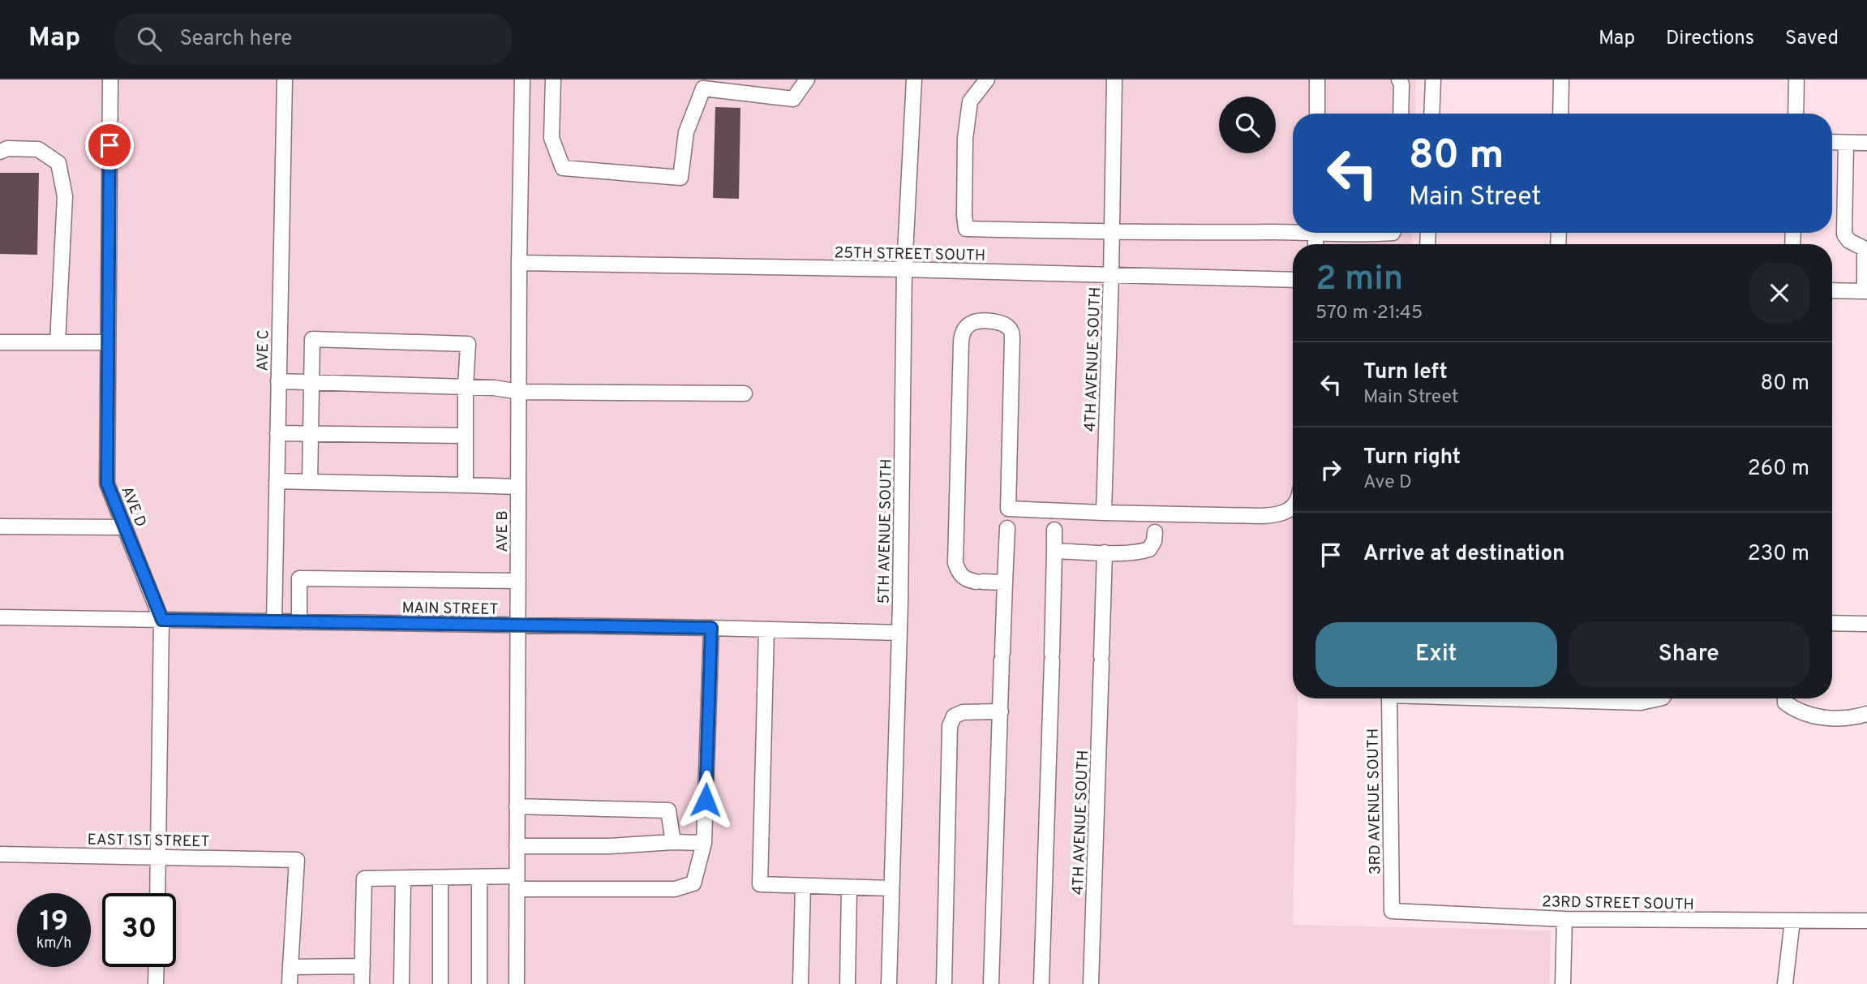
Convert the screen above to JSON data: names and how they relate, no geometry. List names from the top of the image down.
{
  "streets": {
    "street": [
      "25TH STREET SOUTH",
      "AVE C",
      "4TH AVENUE SOUTH",
      "AVE D",
      "AVE B",
      "5TH AVENUE SOUTH",
      "MAIN STREET",
      "3RD AVENUE SOUTH",
      "EAST 1ST STREET",
      "23RD STREET SOUTH"
    ]
  },
  "crossings": [
    ["25TH STREET SOUTH", "4TH AVENUE SOUTH"],
    ["25TH STREET SOUTH", "AVE B"],
    ["25TH STREET SOUTH", "5TH AVENUE SOUTH"],
    ["AVE C", "MAIN STREET"],
    ["AVE D", "MAIN STREET"],
    ["AVE D", "EAST 1ST STREET"],
    ["AVE B", "MAIN STREET"],
    ["5TH AVENUE SOUTH", "MAIN STREET"],
    ["3RD AVENUE SOUTH", "23RD STREET SOUTH"]
  ],
  "page": {
    "header": "Map",
    "search": "Search here",
    "nav": ["Map", "Directions", "Saved"],
    "turn": ["80 m", "Main Street"],
    "heading": ["2 min", "570 m · 21:45"],
    "list": [
      {
        "name": "Turn left",
        "note": "Main Street",
        "value": "80 m"
      },
      {
        "name": "Turn right",
        "note": "Ave D",
        "value": "260 m"
      },
      {
        "name": "Arrive at destination",
        "value": "230 m"
      }
    ],
    "buttons": ["Exit", "Share"],
    "speed": "19 km/h",
    "limit": "30"
  }
}
